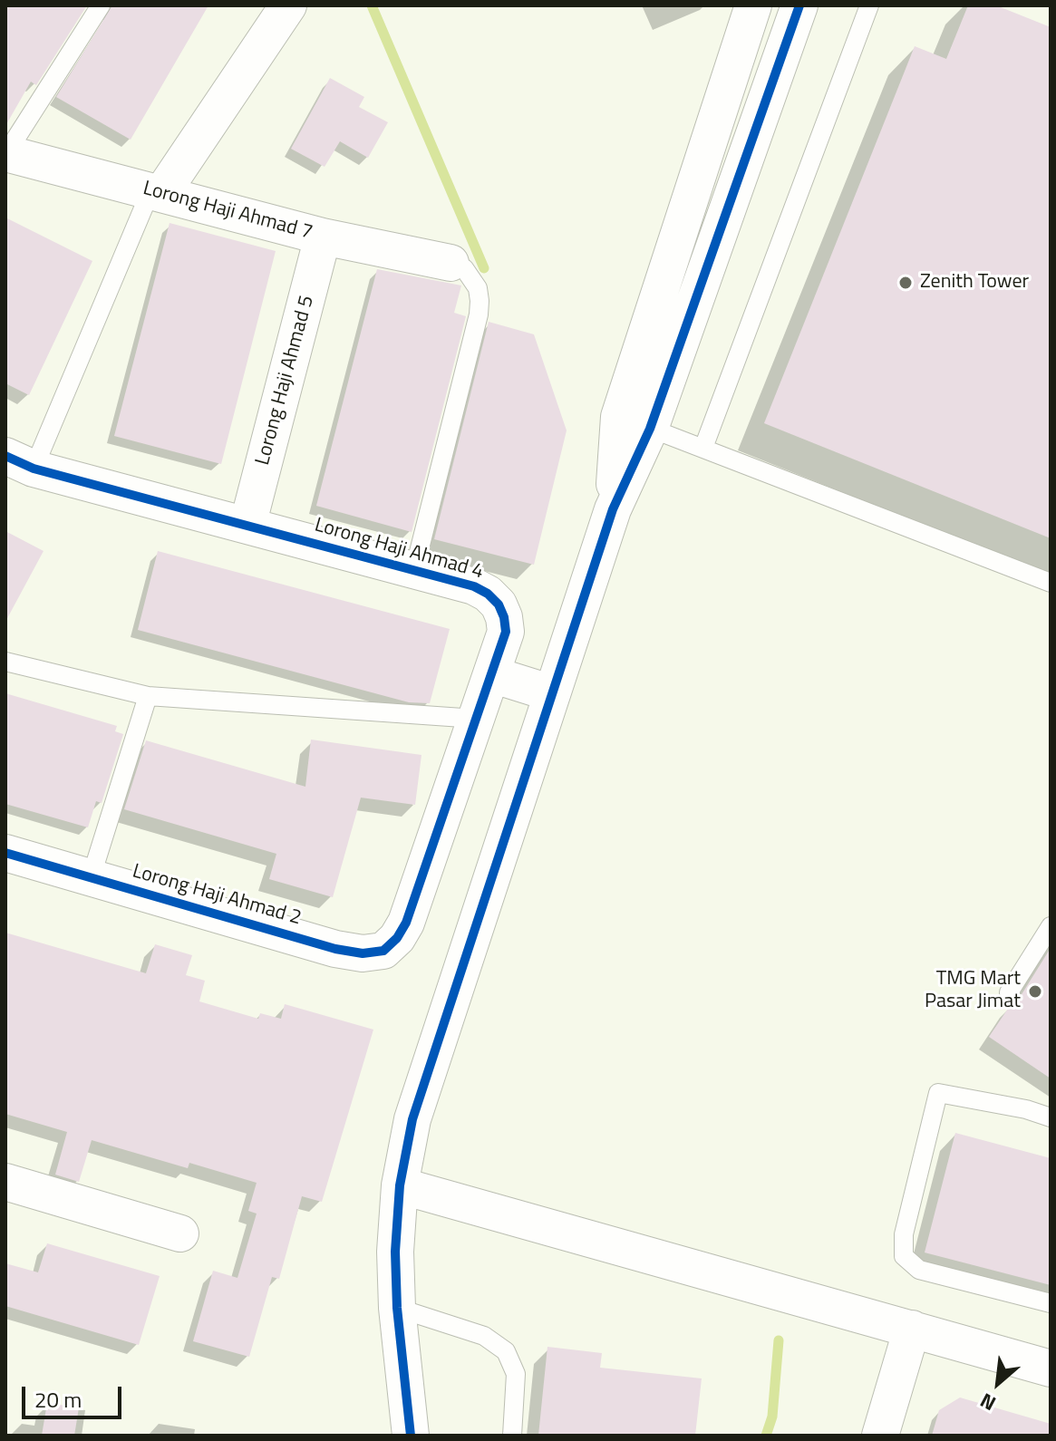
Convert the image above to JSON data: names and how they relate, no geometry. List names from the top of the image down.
{
  "streets": {
    "street": [
      "Lorong Haji Ahmad 7",
      "Lorong Haji Ahmad 5",
      "Lorong Haji Ahmad 4",
      "Lorong Haji Ahmad 2"
    ]
  },
  "crossings": [
    ["Lorong Haji Ahmad 7", "Lorong Haji Ahmad 5"],
    ["Lorong Haji Ahmad 5", "Lorong Haji Ahmad 4"],
    ["Lorong Haji Ahmad 4", "Lorong Haji Ahmad 2"]
  ],
  "places": ["Zenith Tower", "TMG Mart Pasar Jimat"],
  "scale_bar": "20 m",
  "north": "bottom left"
}
